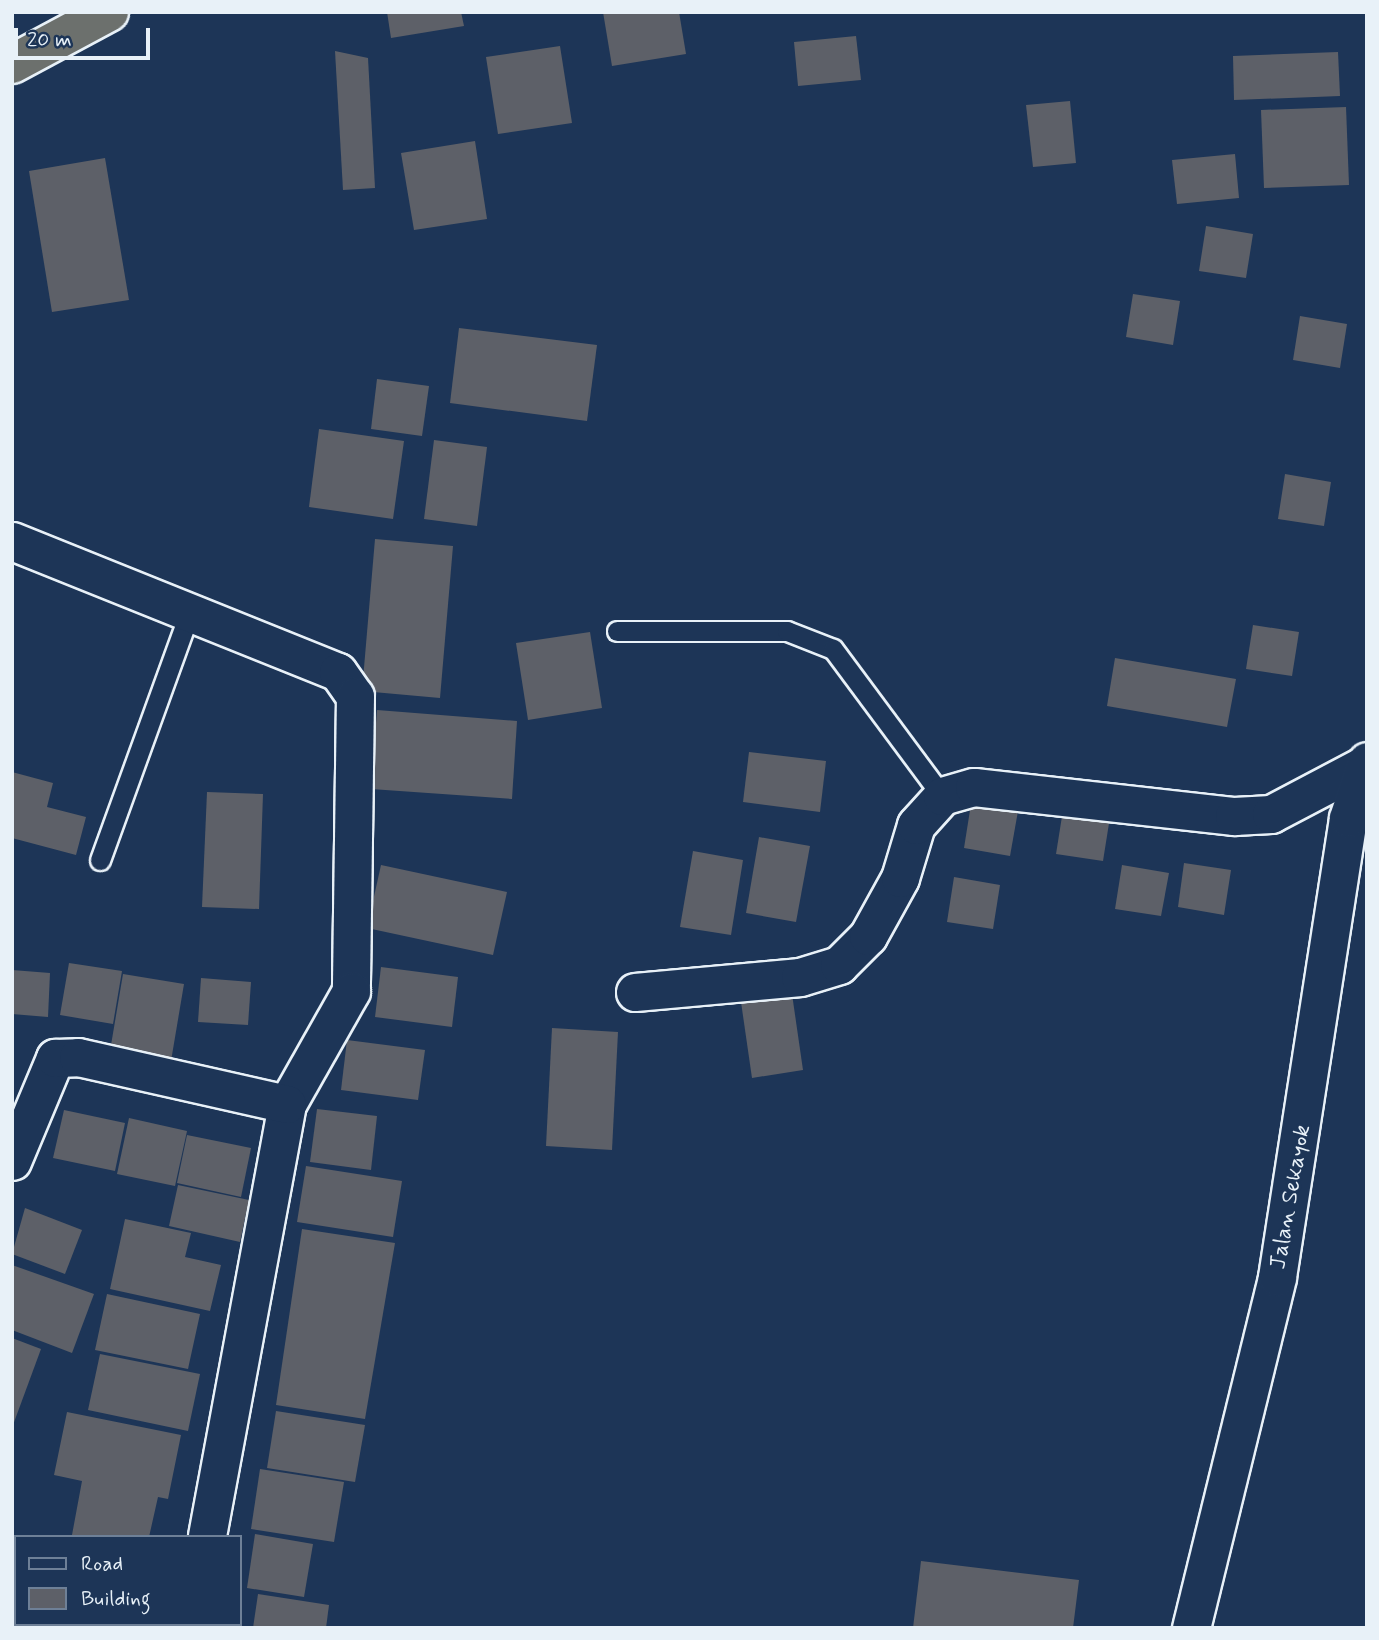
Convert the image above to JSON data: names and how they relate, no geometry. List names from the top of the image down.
{
  "streets": {
    "street": ["Jalan Sekayok"]
  },
  "legend": ["Road", "Building"],
  "scale_bar": "20 m"
}
